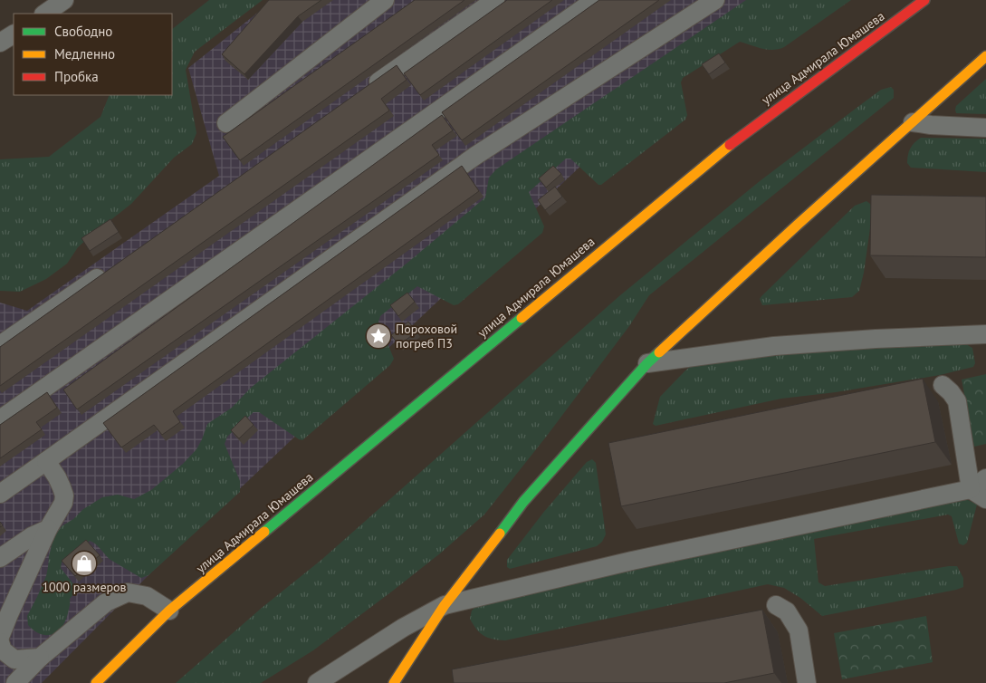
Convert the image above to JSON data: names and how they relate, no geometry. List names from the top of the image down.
{
  "streets": {
    "main road": ["улица Адмирала Юмашева"]
  },
  "places": {
    "place": ["Пороховой погреб П3"],
    "shop": ["1000 размеров"]
  },
  "legend": ["Свободно", "Медленно", "Пробка"]
}
